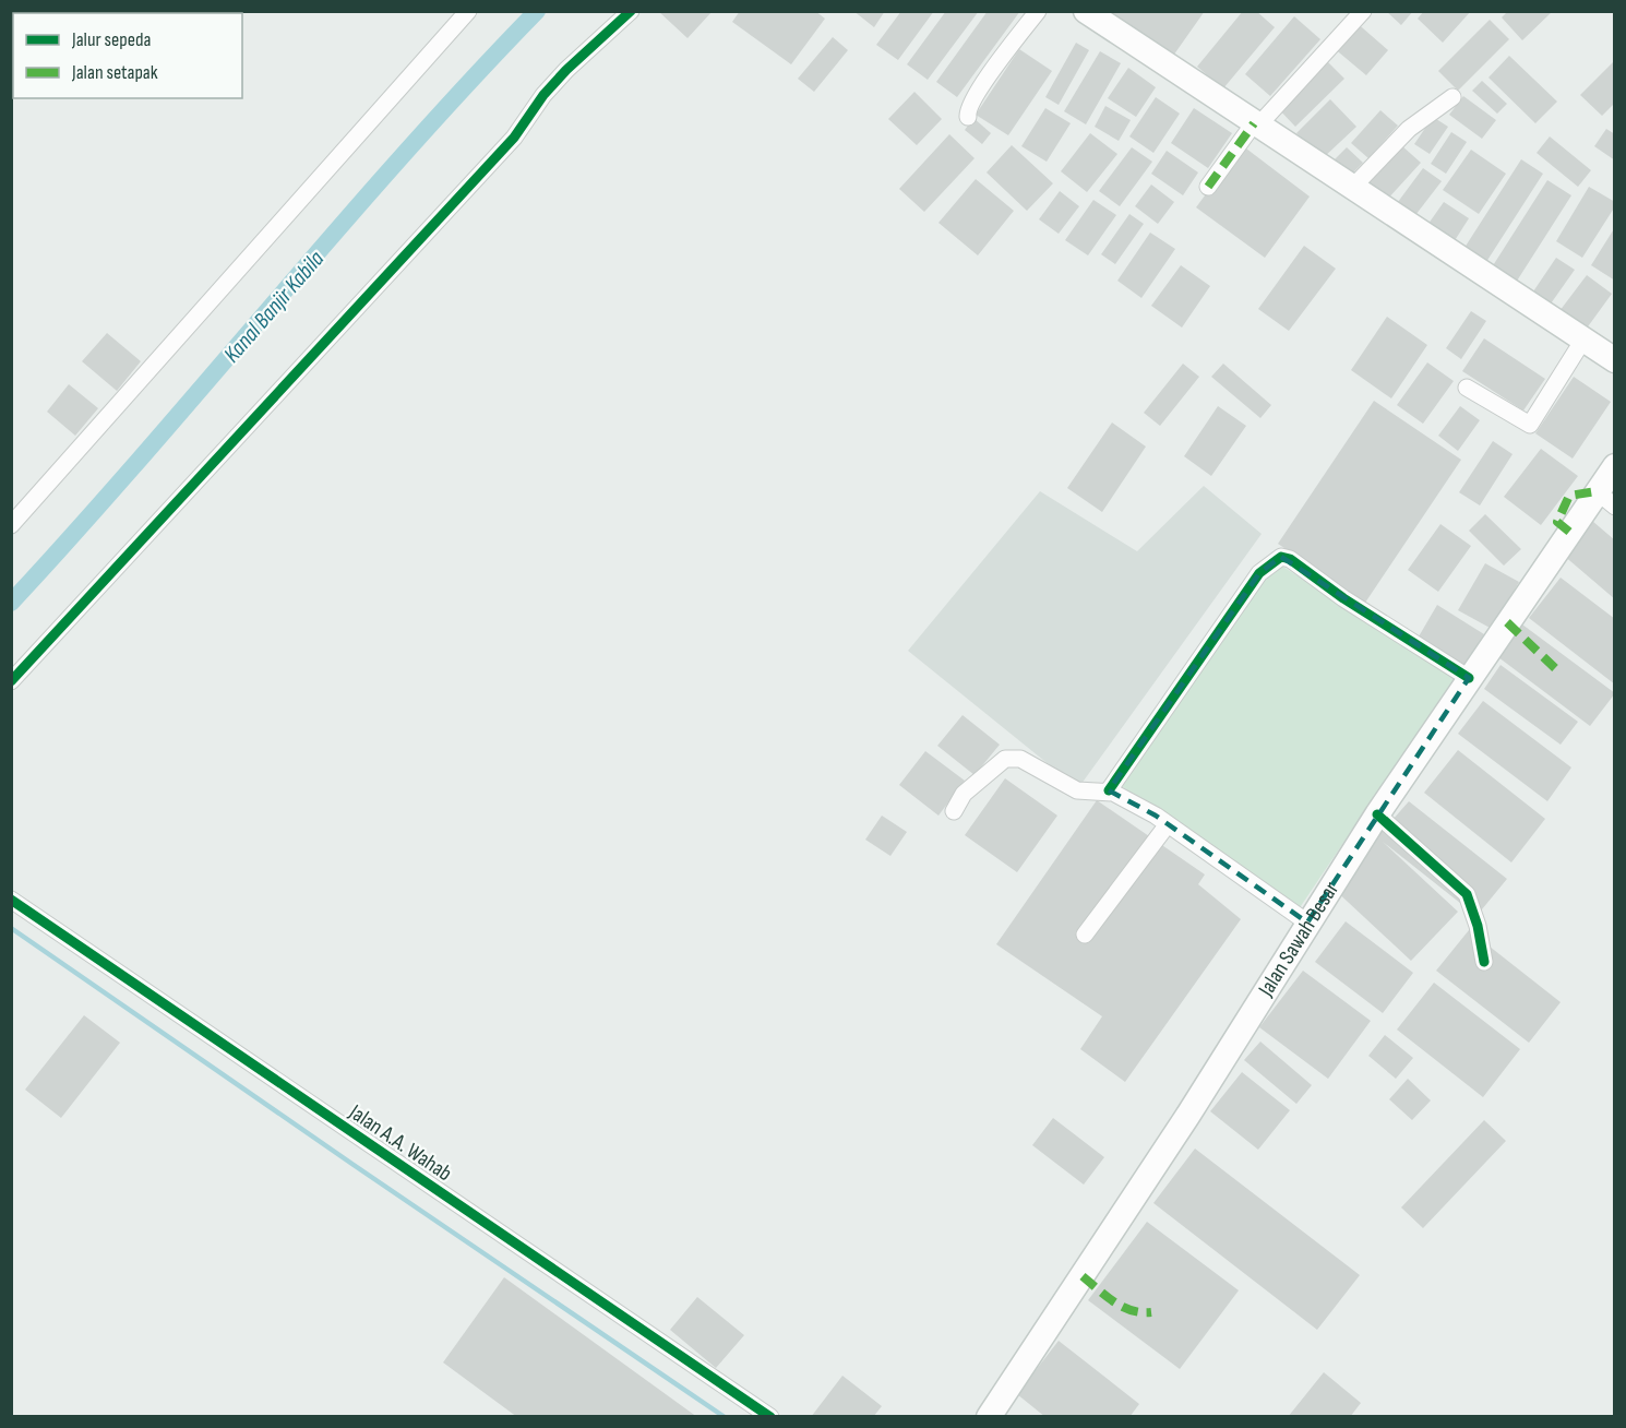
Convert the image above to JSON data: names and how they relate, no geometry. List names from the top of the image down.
{
  "streets": {
    "main road": ["Jalan Sawah Besar"],
    "street": ["Jalan A.A. Wahab"]
  },
  "water": ["Kanal Banjir Kabila"],
  "legend": ["Jalur sepeda", "Jalan setapak"]
}
